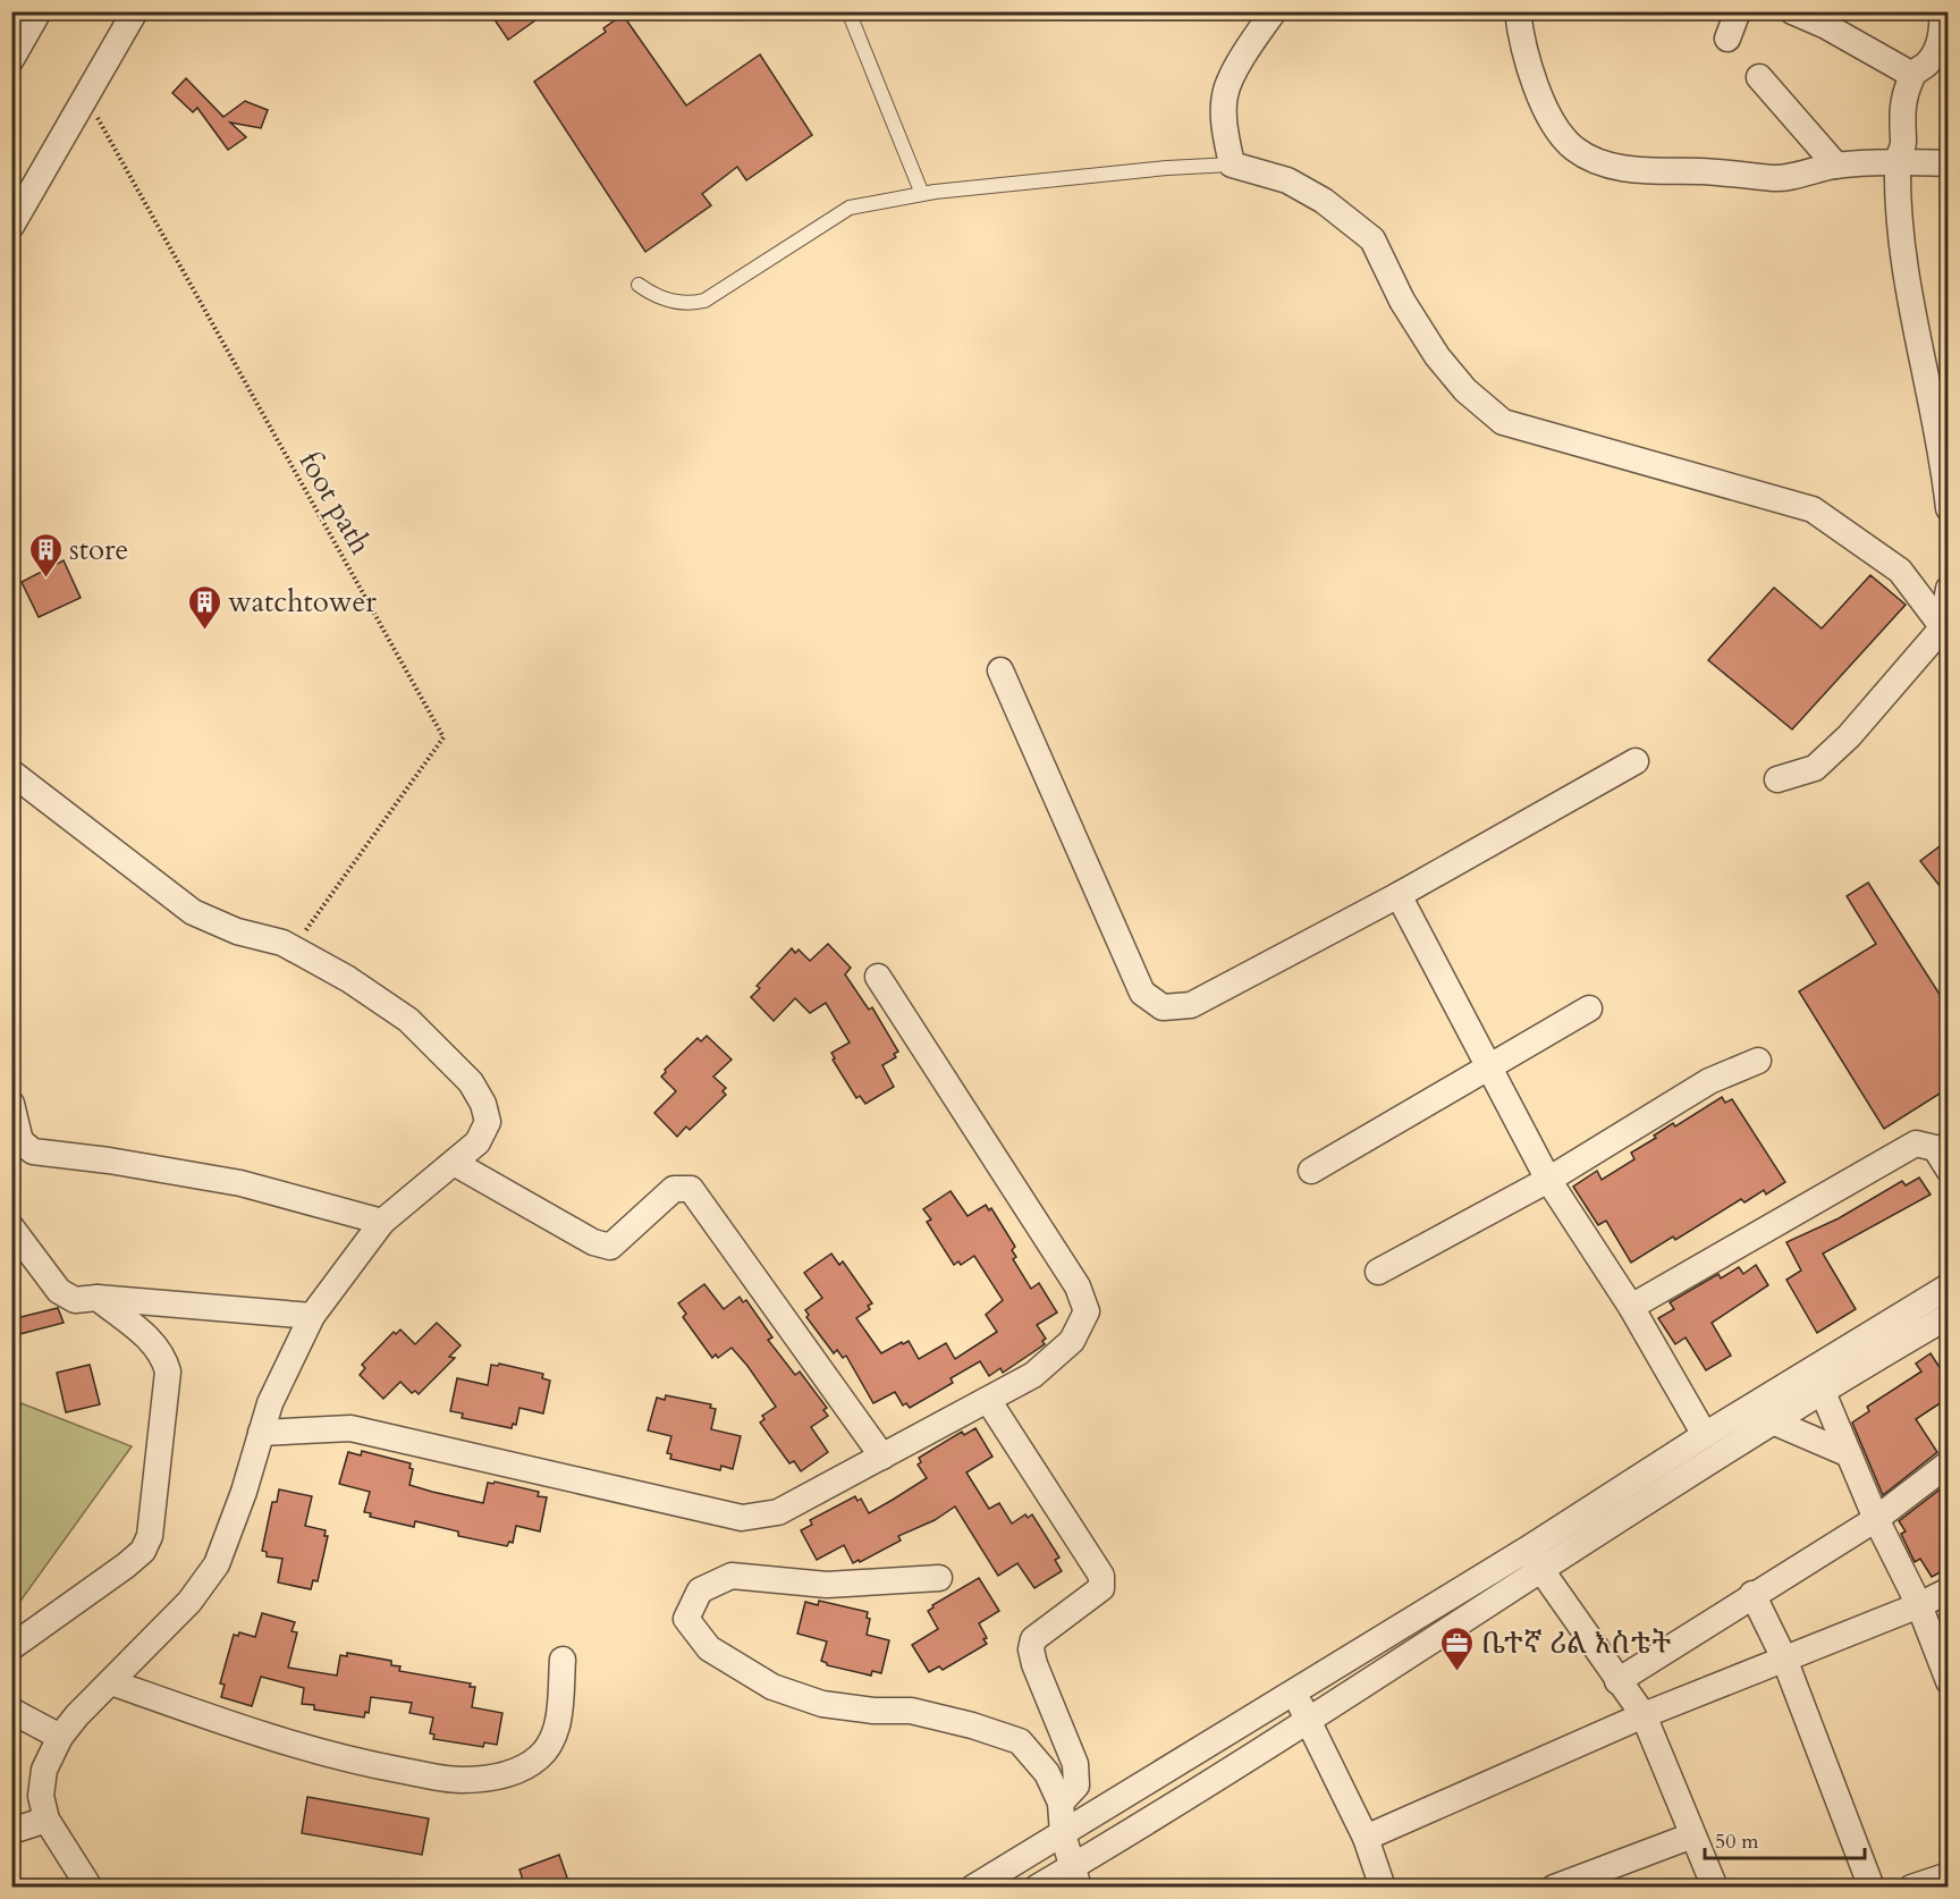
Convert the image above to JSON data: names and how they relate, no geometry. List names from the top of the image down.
{
  "streets": {
    "path": ["foot path"]
  },
  "places": {
    "building": ["store", "watchtower"],
    "office": ["ቤተኛ ሪል እስቴት"]
  },
  "scale_bar": "50 m"
}
